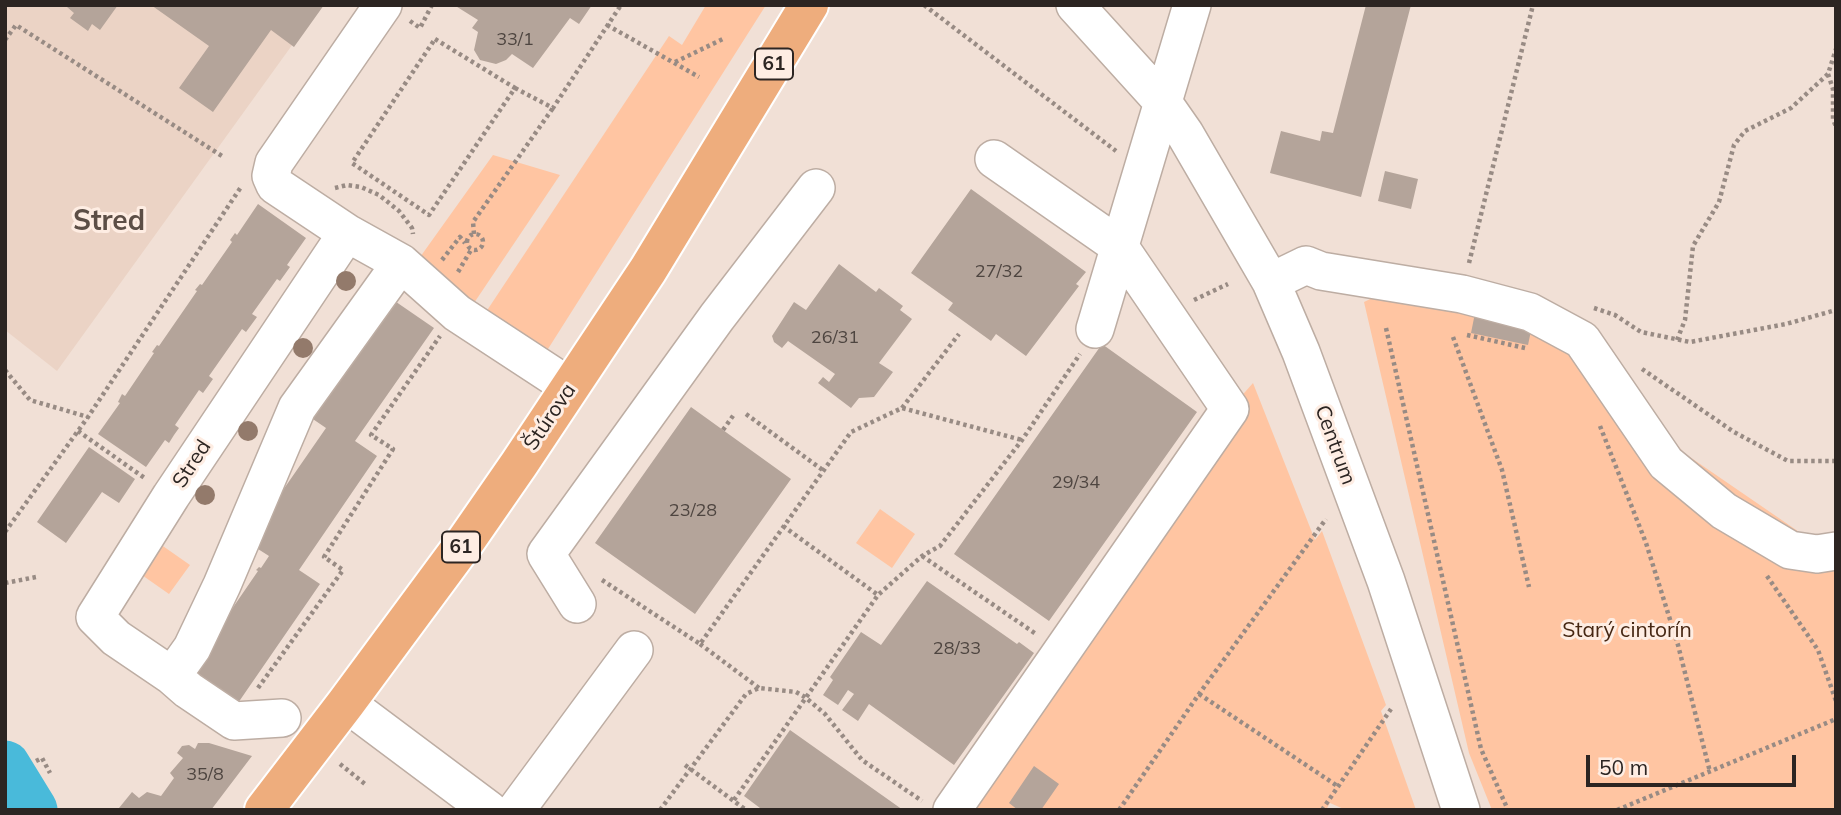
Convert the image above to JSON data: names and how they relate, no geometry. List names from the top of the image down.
{
  "streets": {
    "main road": ["61", "Štúrova"],
    "street": ["Centrum", "Stred"]
  },
  "districts": ["Stred"],
  "parks": ["Starý cintorín"],
  "house_numbers": [
    "33/1",
    "27/32",
    "26/31",
    "29/34",
    "23/28",
    "28/33",
    "35/8"
  ],
  "scale_bar": "50 m"
}
